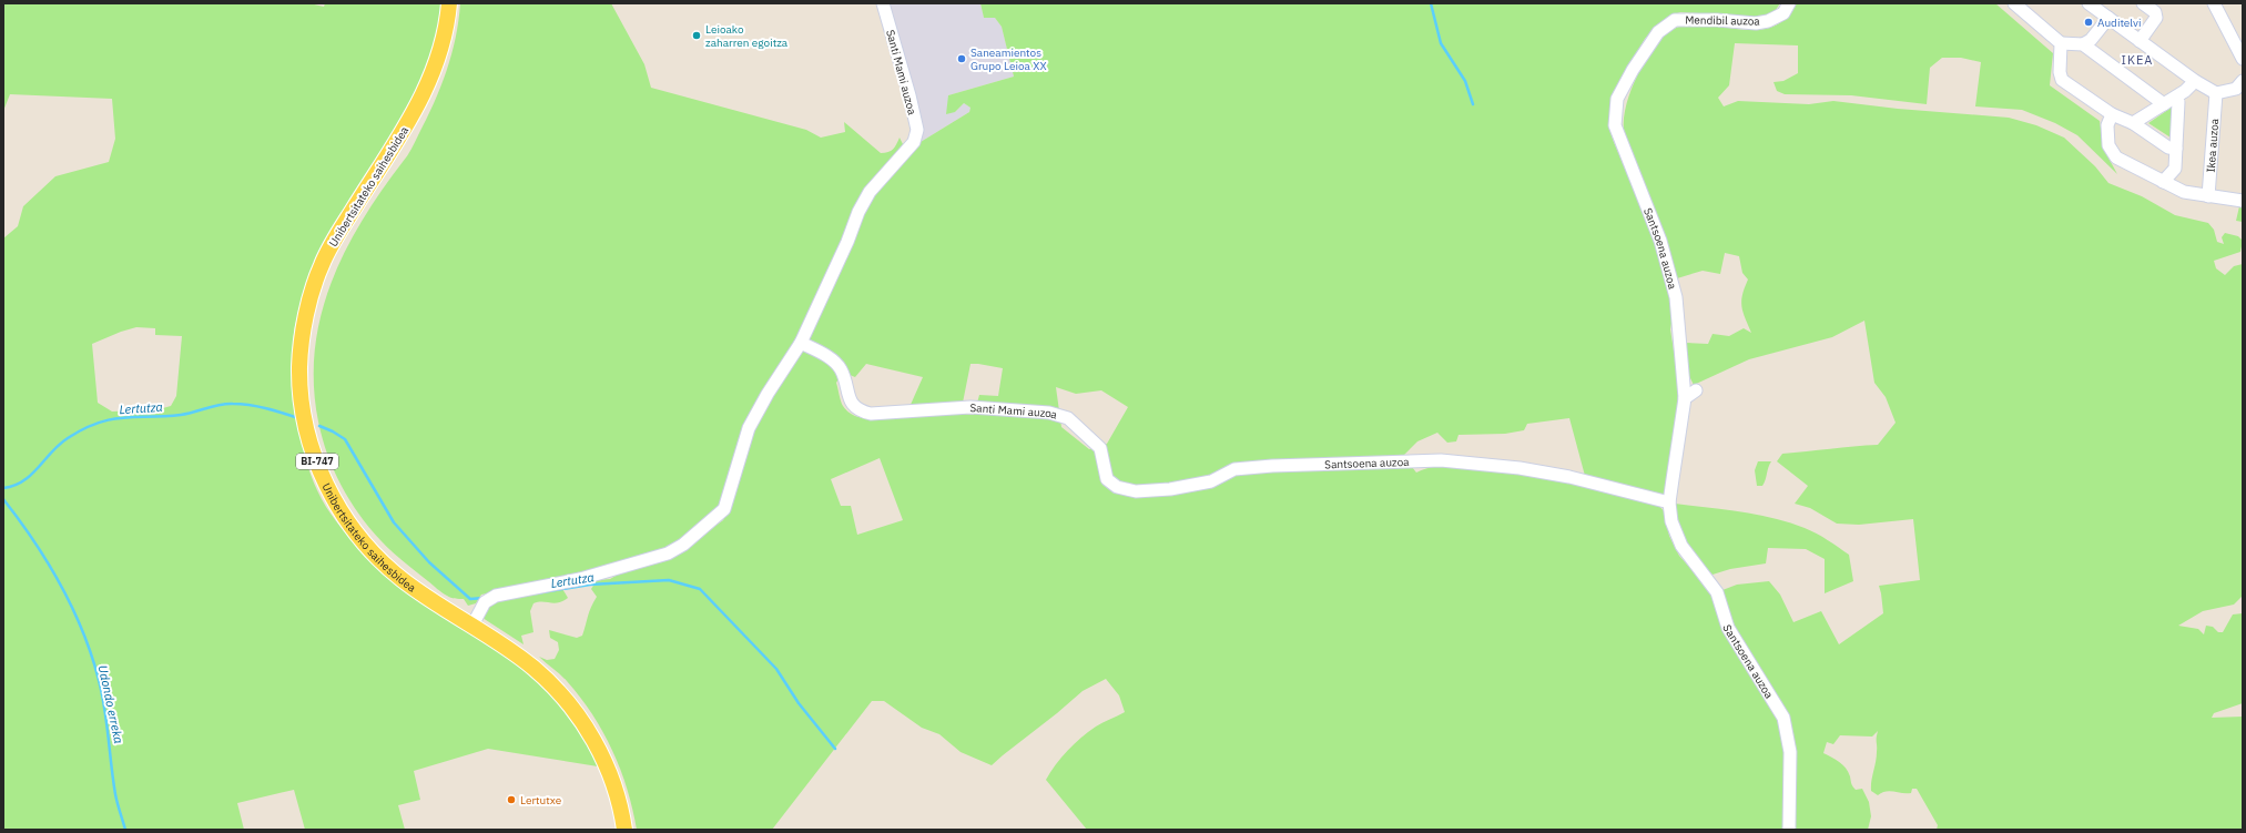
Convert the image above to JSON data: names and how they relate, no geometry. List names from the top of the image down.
{
  "streets": {
    "main road": ["Unibertsitateko saihesbidea", "BI-747"],
    "street": [
      "Mendibil auzoa",
      "Santi Mami auzoa",
      "Ikea auzoa",
      "Santsoena auzoa"
    ]
  },
  "crossings": [
    ["Mendibil auzoa", "Santsoena auzoa"],
    ["Santi Mami auzoa", "Santsoena auzoa"]
  ],
  "districts": ["IKEA"],
  "water": ["Lertutza", "Udondo erreka"],
  "places": [
    "Auditelvi",
    "Leioako zaharren egoitza",
    "Saneamientos Grupo Leioa XX",
    "Lertutxe"
  ]
}
